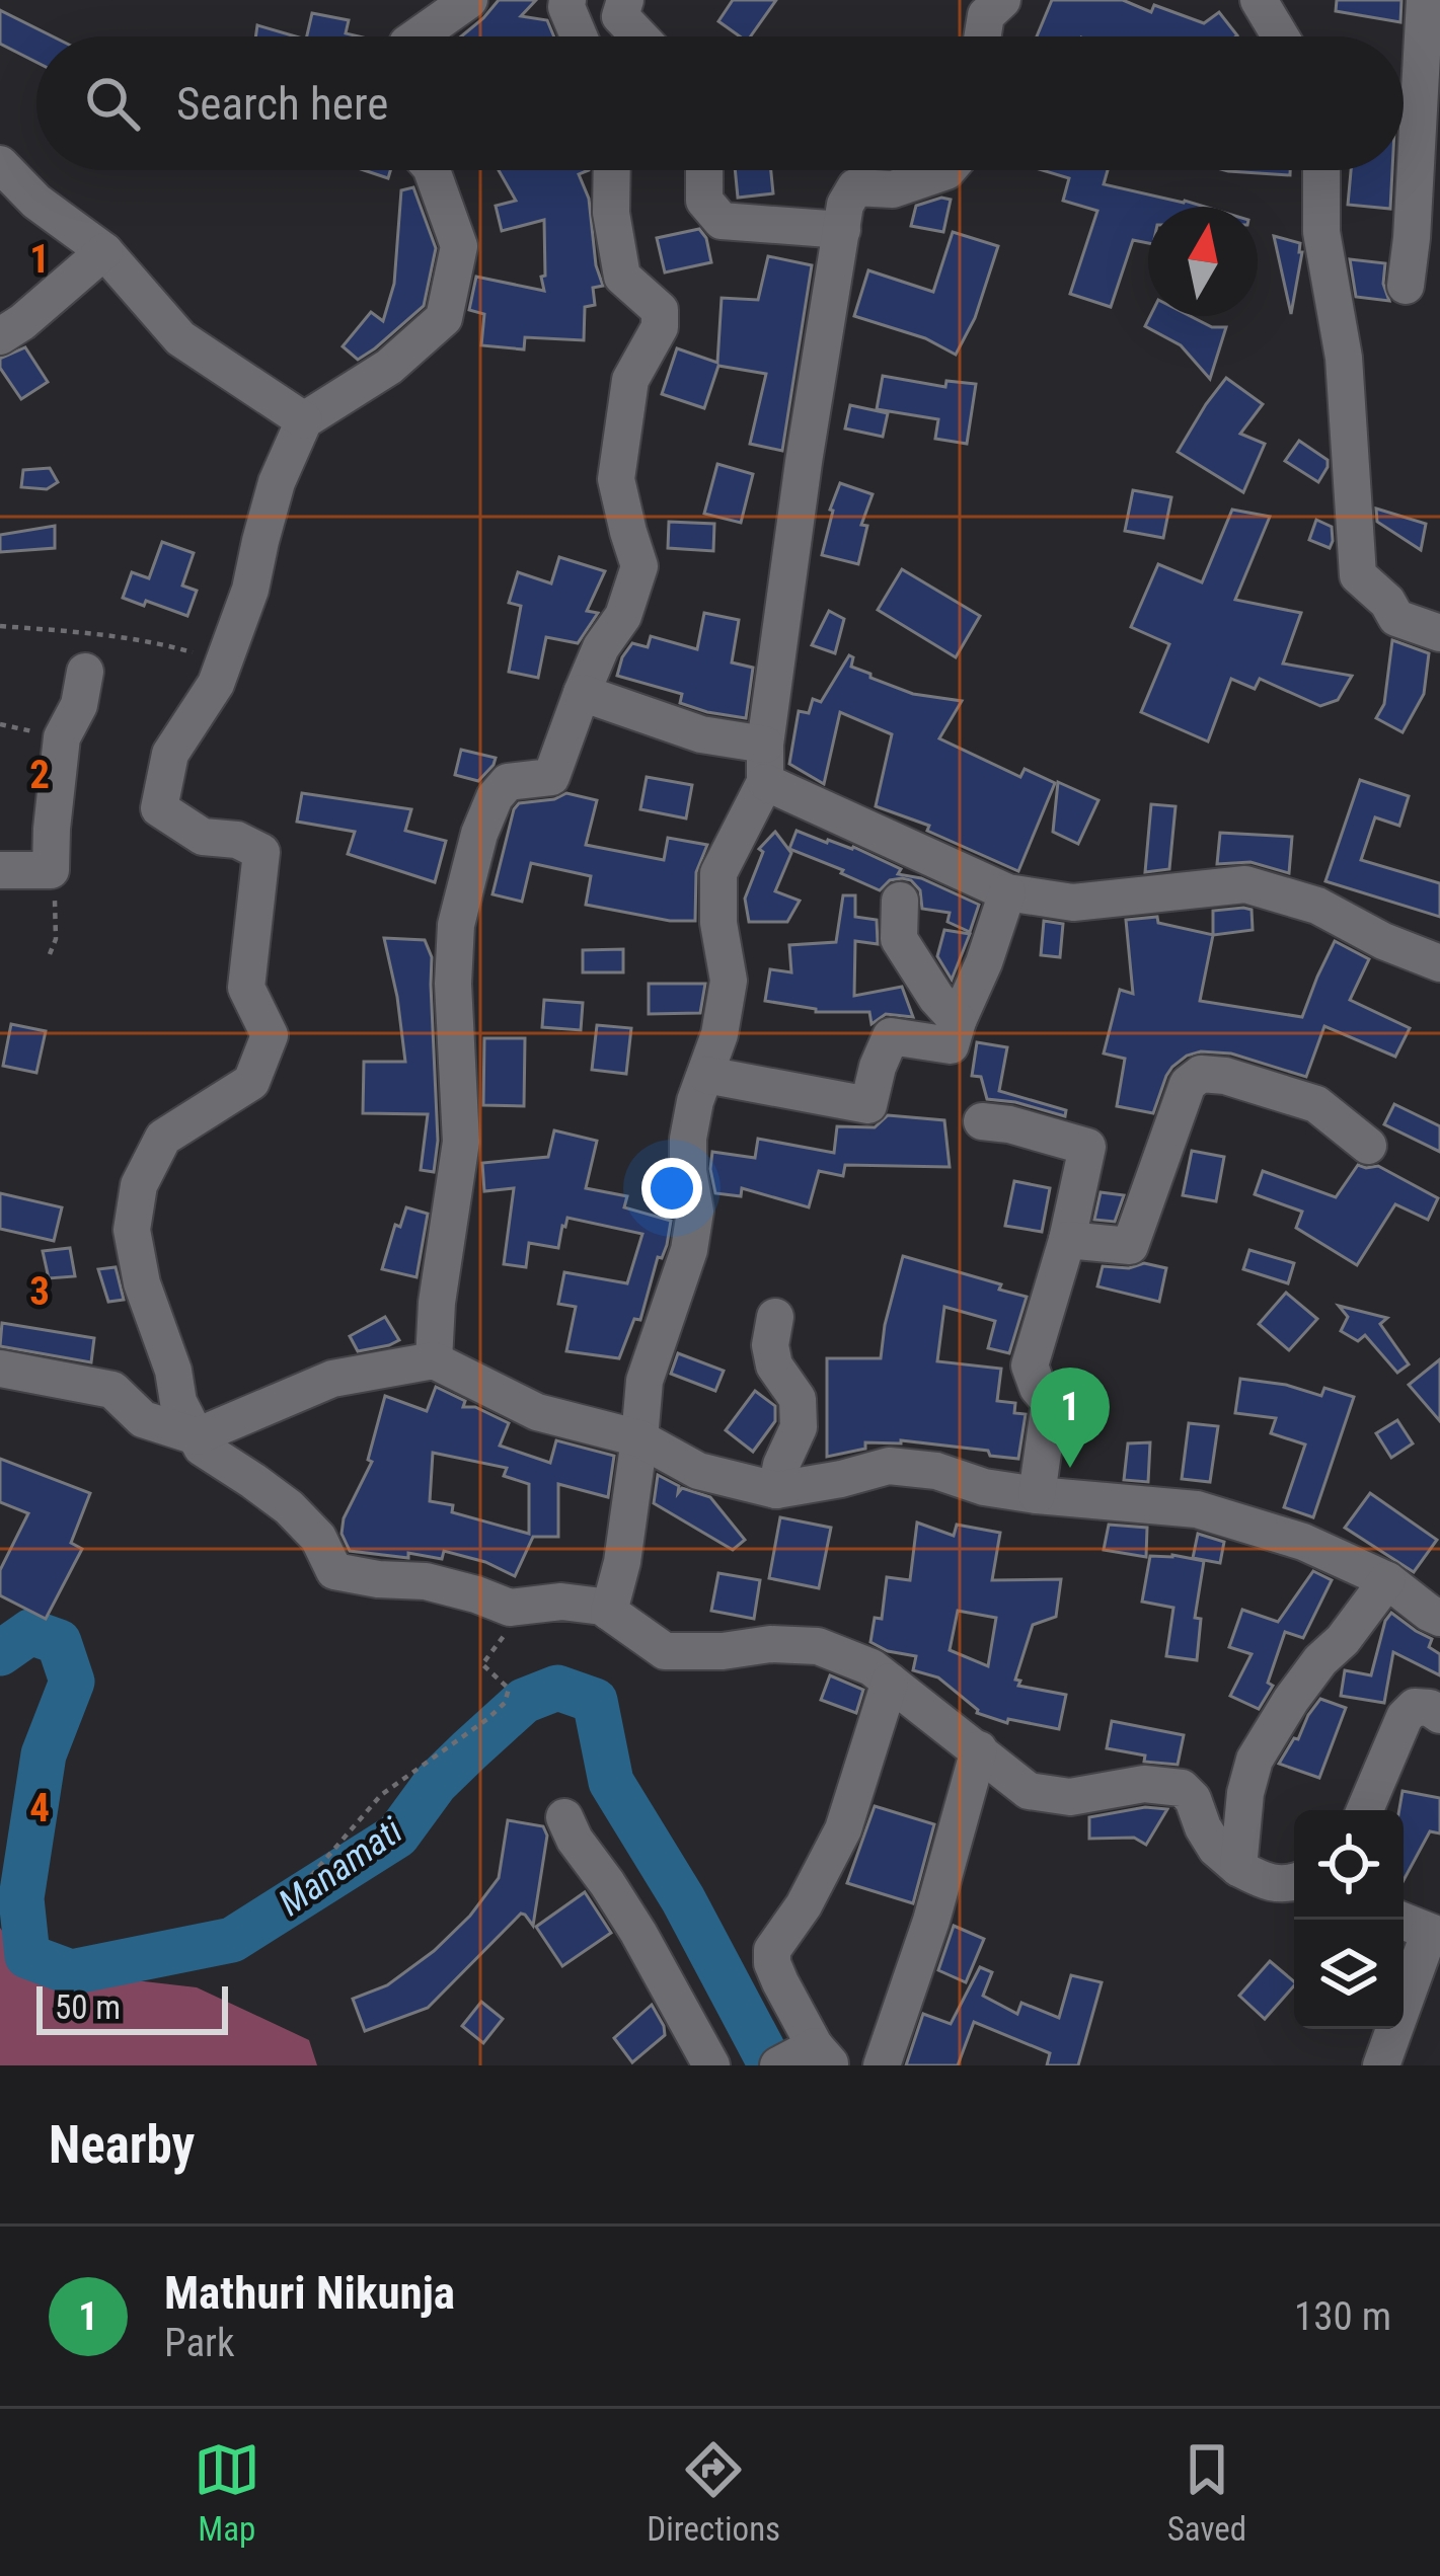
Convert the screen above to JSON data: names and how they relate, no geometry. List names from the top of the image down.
{
  "water": ["Manamati"],
  "scale_bar": "50 m",
  "north": "top",
  "page": {
    "search": "Search here",
    "pins": "1",
    "scale": "50 m",
    "heading": "Nearby",
    "list": [
      {
        "mark": "1",
        "name": "Mathuri Nikunja",
        "note": "Park",
        "value": "130 m"
      }
    ],
    "nav": ["Map", "Directions", "Saved"]
  },
  "grid": {
    "rows": [
      "1",
      "2",
      "3",
      "4"
    ]
  }
}
